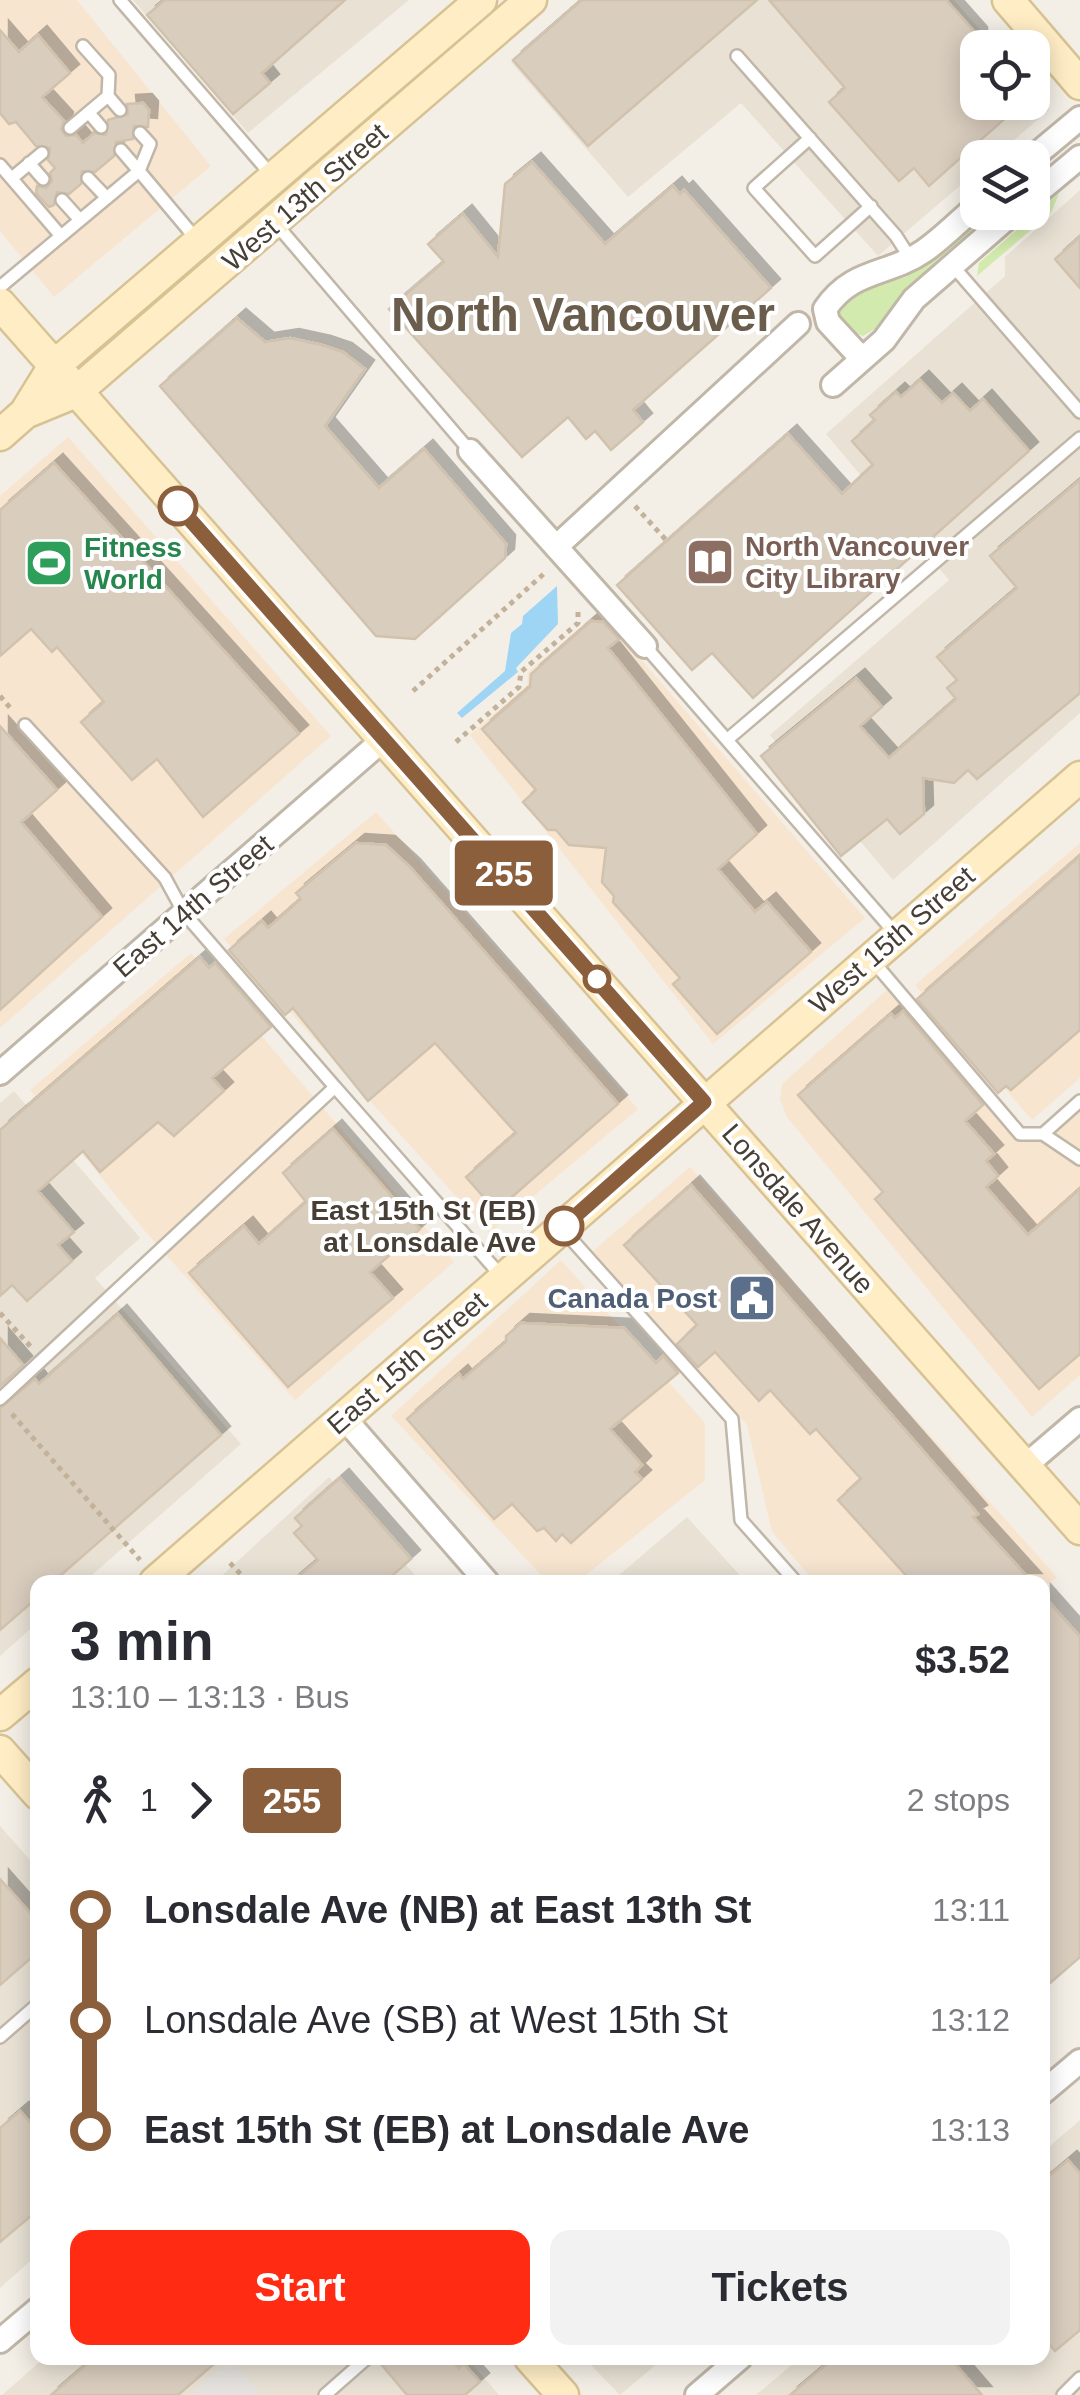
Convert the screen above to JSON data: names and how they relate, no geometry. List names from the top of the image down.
{
  "streets": {
    "main road": [
      "West 13th Street",
      "West 15th Street",
      "Lonsdale Avenue",
      "East 15th Street"
    ],
    "street": ["East 14th Street"]
  },
  "crossings": [
    ["West 13th Street", "Lonsdale Avenue"],
    ["East 14th Street", "Lonsdale Avenue"],
    ["West 15th Street", "Lonsdale Avenue"],
    ["West 15th Street", "East 15th Street"],
    ["Lonsdale Avenue", "East 15th Street"]
  ],
  "districts": ["North Vancouver"],
  "places": {
    "library": ["North Vancouver City Library"],
    "sports": ["Fitness World"],
    "other": ["East 15th St (EB) at Lonsdale Ave"],
    "public building": ["Canada Post"]
  },
  "lines": ["bus line 255"],
  "page": {
    "on_map": "255",
    "heading": ["3 min", "13:10 – 13:13 · Bus", "$3.52"],
    "legs": ["1", "255", "2 stops"],
    "list": [
      {
        "name": "Lonsdale Ave (NB) at East 13th St",
        "value": "13:11"
      },
      {
        "name": "Lonsdale Ave (SB) at West 15th St",
        "value": "13:12"
      },
      {
        "name": "East 15th St (EB) at Lonsdale Ave",
        "value": "13:13"
      }
    ],
    "buttons": ["Start", "Tickets"]
  }
}
